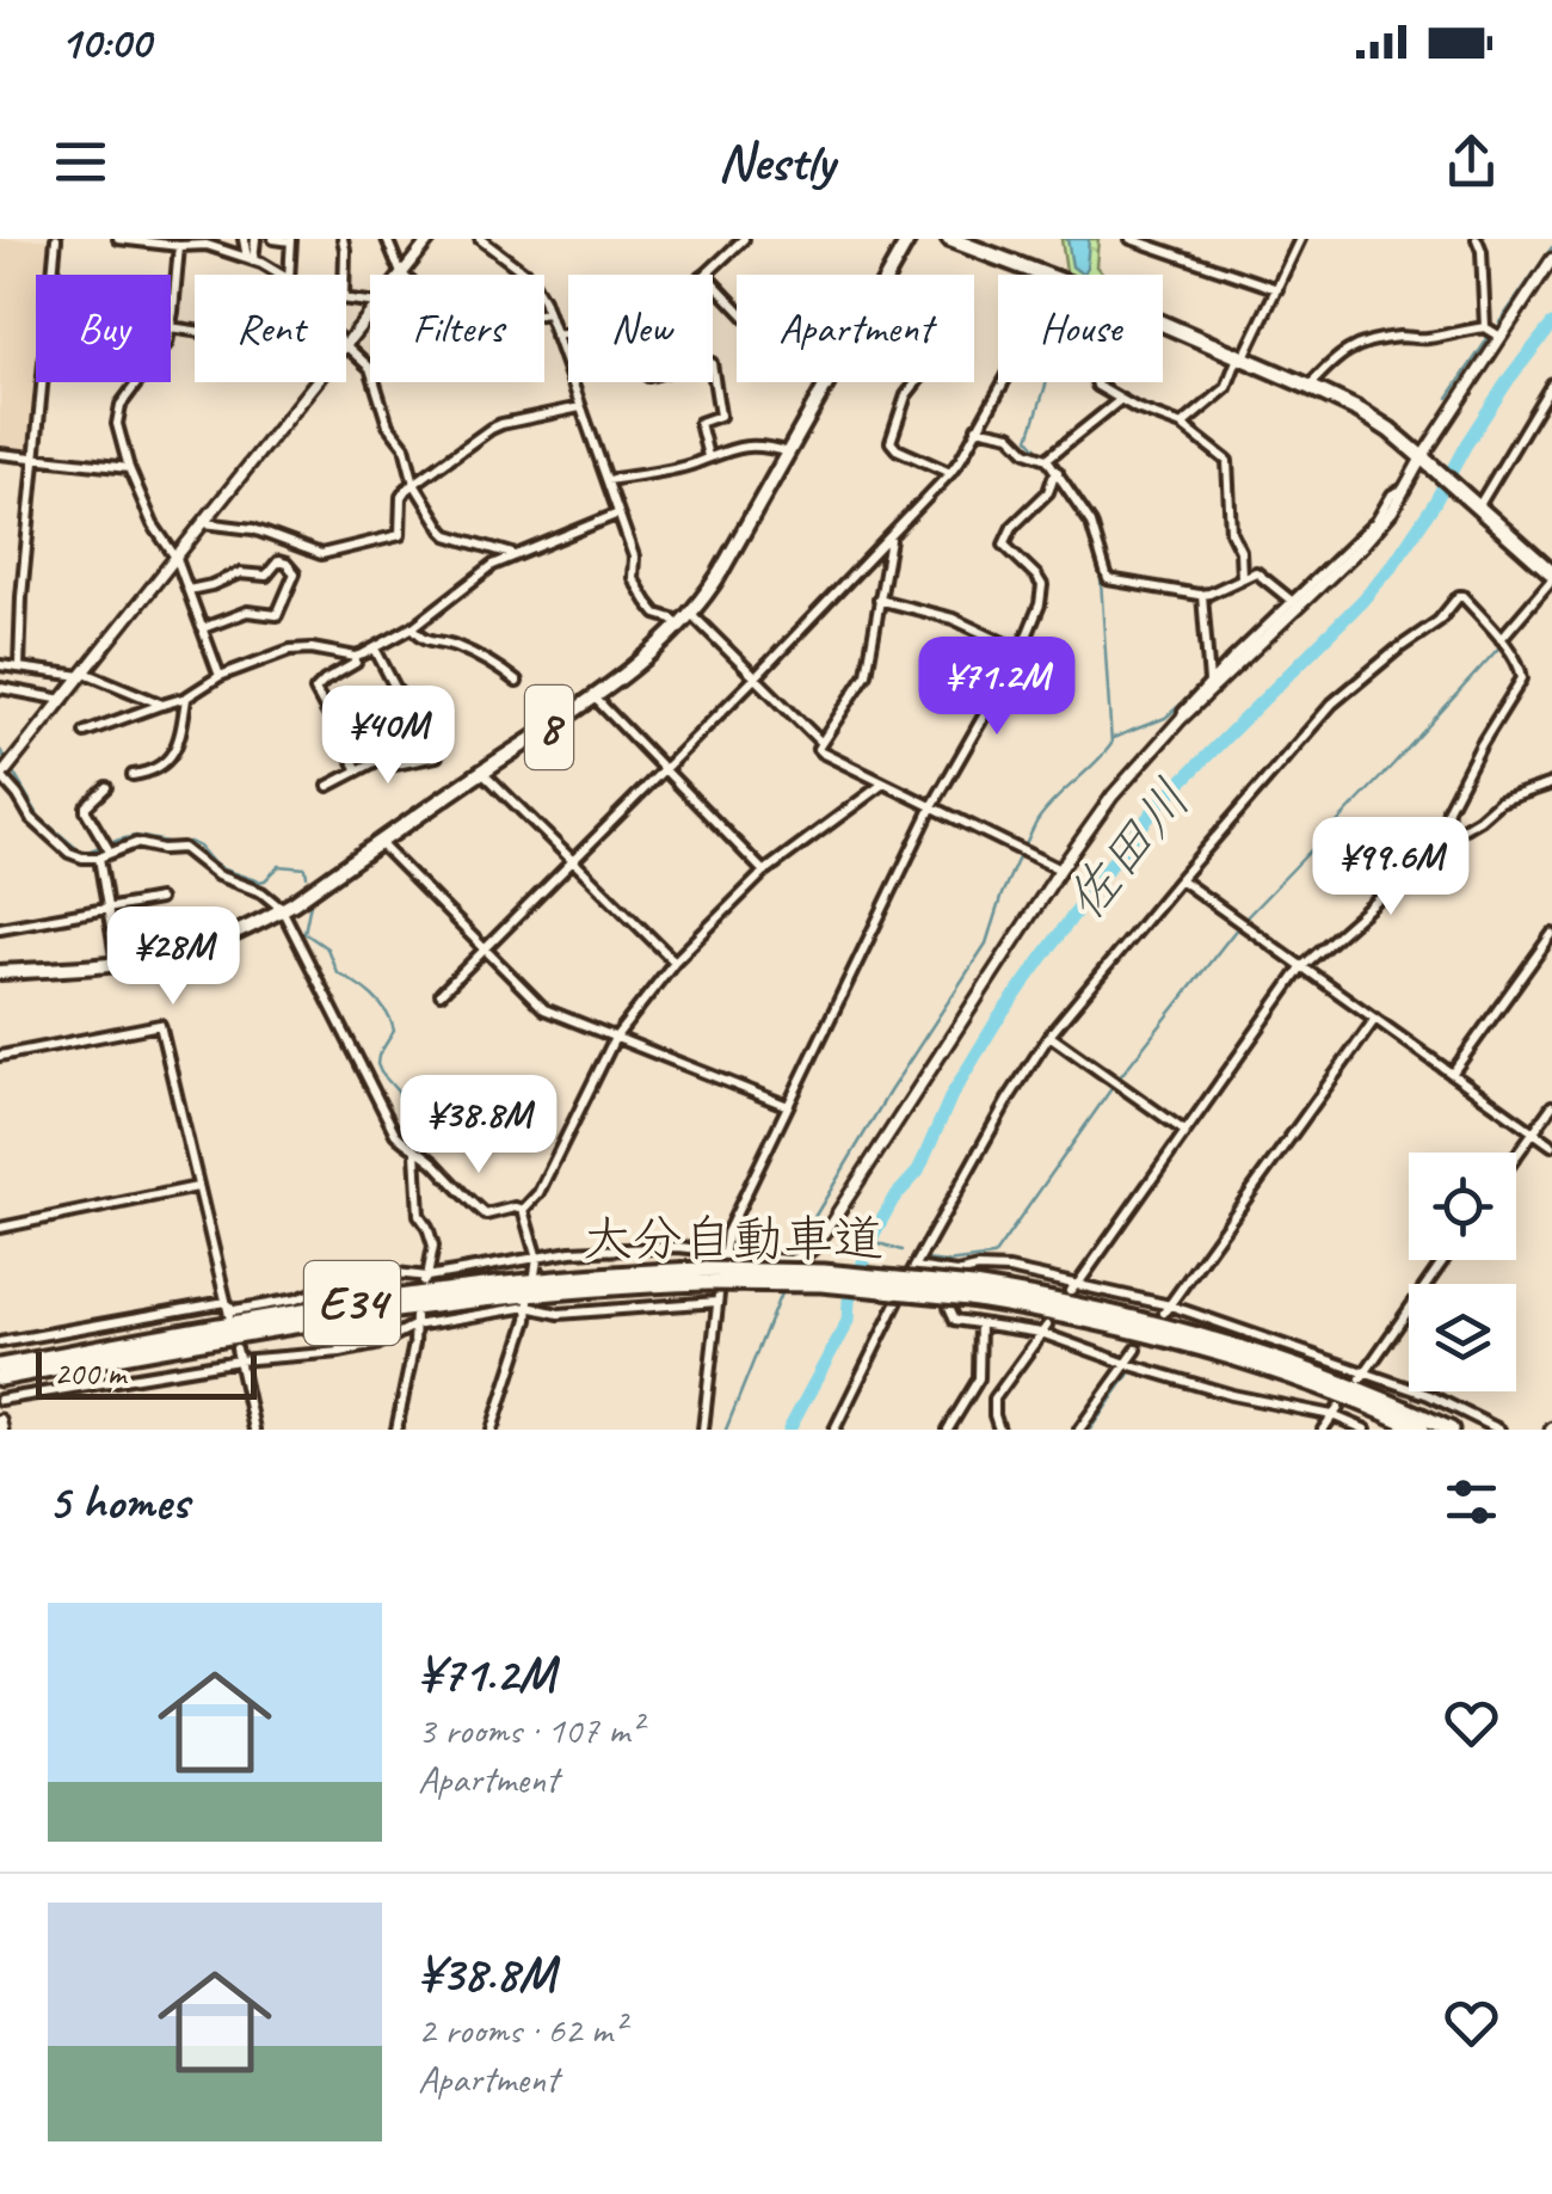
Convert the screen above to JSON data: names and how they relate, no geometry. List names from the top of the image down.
{
  "streets": {
    "highway": ["大分自動車道", "E34"],
    "main road": ["8"]
  },
  "water": ["佐田川"],
  "scale_bar": "200 m",
  "page": {
    "status": "10:00",
    "header": "Nestly",
    "chip": [
      "Buy",
      "Rent",
      "Filters",
      "New",
      "Apartment",
      "House"
    ],
    "price": [
      "¥71.2M",
      "¥40M",
      "¥99.6M",
      "¥28M",
      "¥38.8M"
    ],
    "scale": "200 m",
    "heading": "5 homes",
    "list": [
      {
        "name": "¥71.2M",
        "note": "3 rooms · 107 m² · Apartment"
      },
      {
        "name": "¥38.8M",
        "note": "2 rooms · 62 m² · Apartment"
      }
    ]
  }
}
